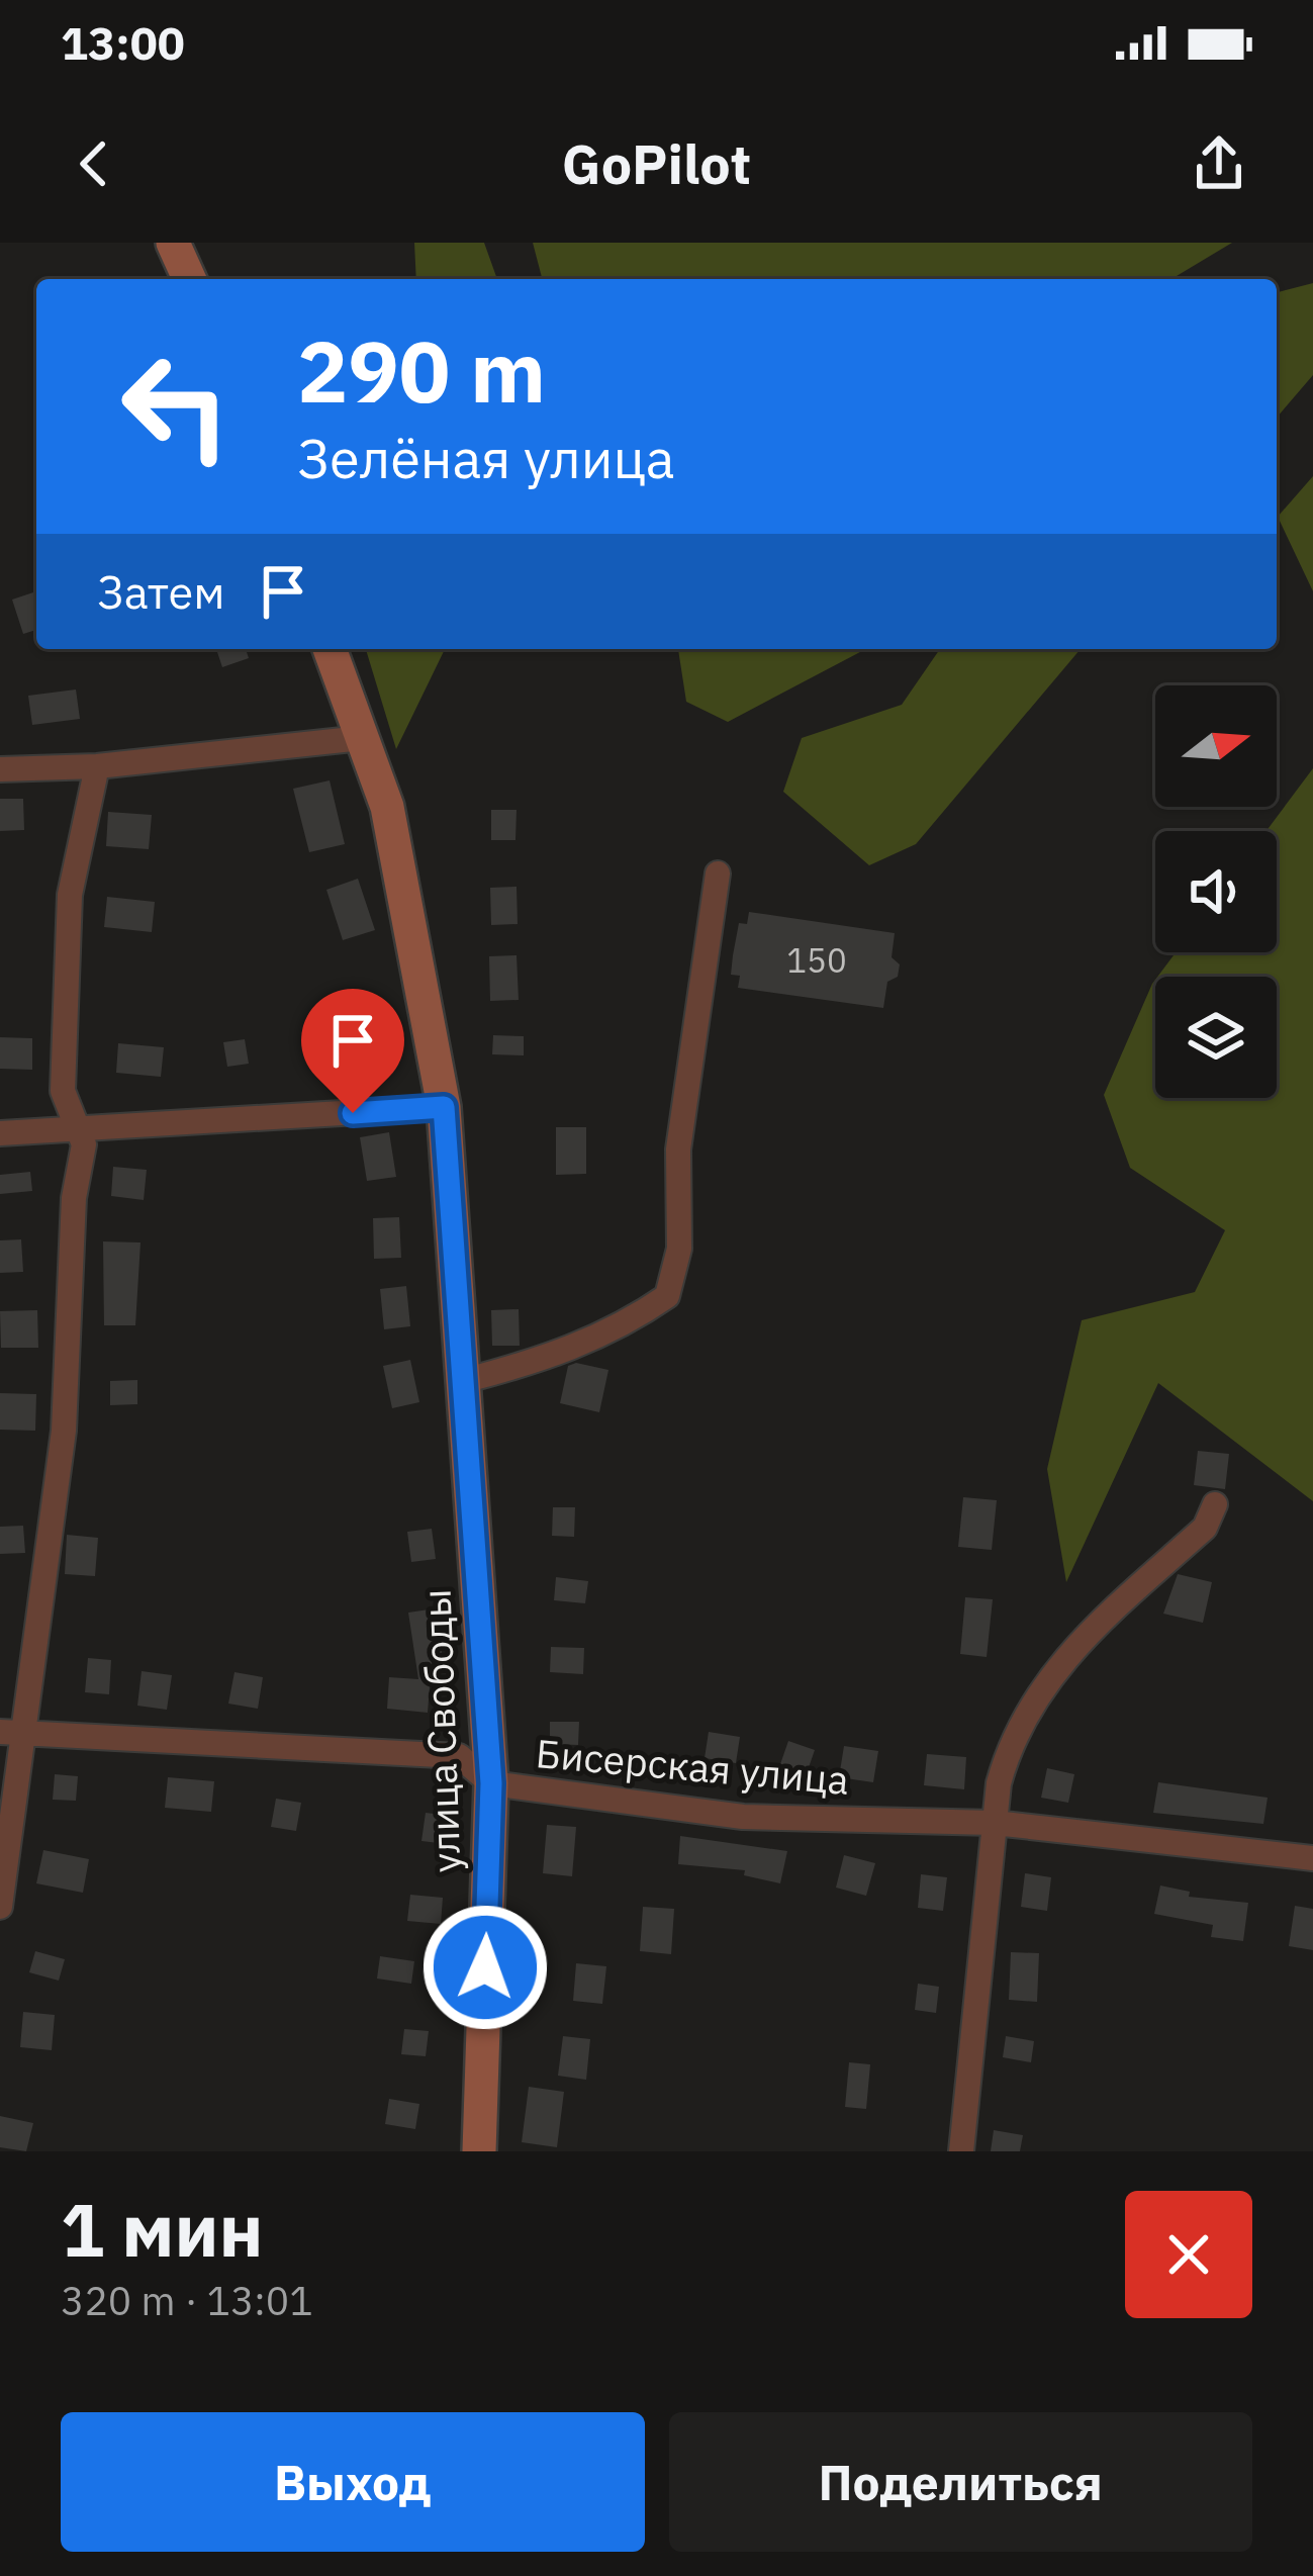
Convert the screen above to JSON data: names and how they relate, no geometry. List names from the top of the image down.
{
  "streets": {
    "street": ["улица Свободы", "Бисерская улица"]
  },
  "crossings": [
    ["улица Свободы", "Бисерская улица"]
  ],
  "house_numbers": ["150"],
  "north": "right",
  "page": {
    "status": "13:00",
    "header": "GoPilot",
    "turn": ["290 m", "Зелёная улица"],
    "then": "Затем",
    "heading": ["1 мин", "320 m · 13:01"],
    "buttons": ["Выход", "Поделиться"]
  }
}
